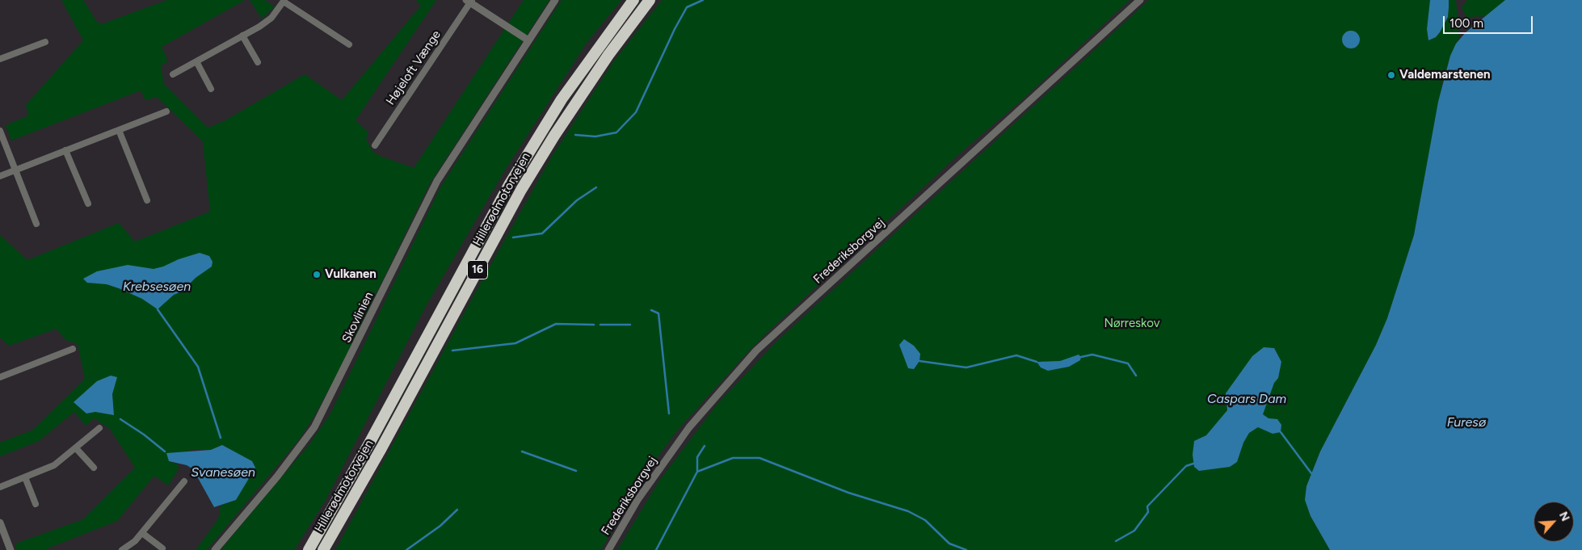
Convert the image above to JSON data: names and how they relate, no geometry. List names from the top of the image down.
{
  "streets": {
    "highway": ["Hillerødmotorvejen", "16"],
    "street": ["Højeloft Vænge", "Frederiksborgvej", "Skovlinien"]
  },
  "crossings": [
    ["Højeloft Vænge", "Skovlinien"]
  ],
  "water": [
    "Krebsesøen",
    "Caspars Dam",
    "Furesø",
    "Svanesøen"
  ],
  "parks": ["Nørreskov"],
  "places": ["Valdemarstenen", "Vulkanen"],
  "scale_bar": "100 m",
  "north": "top right"
}
